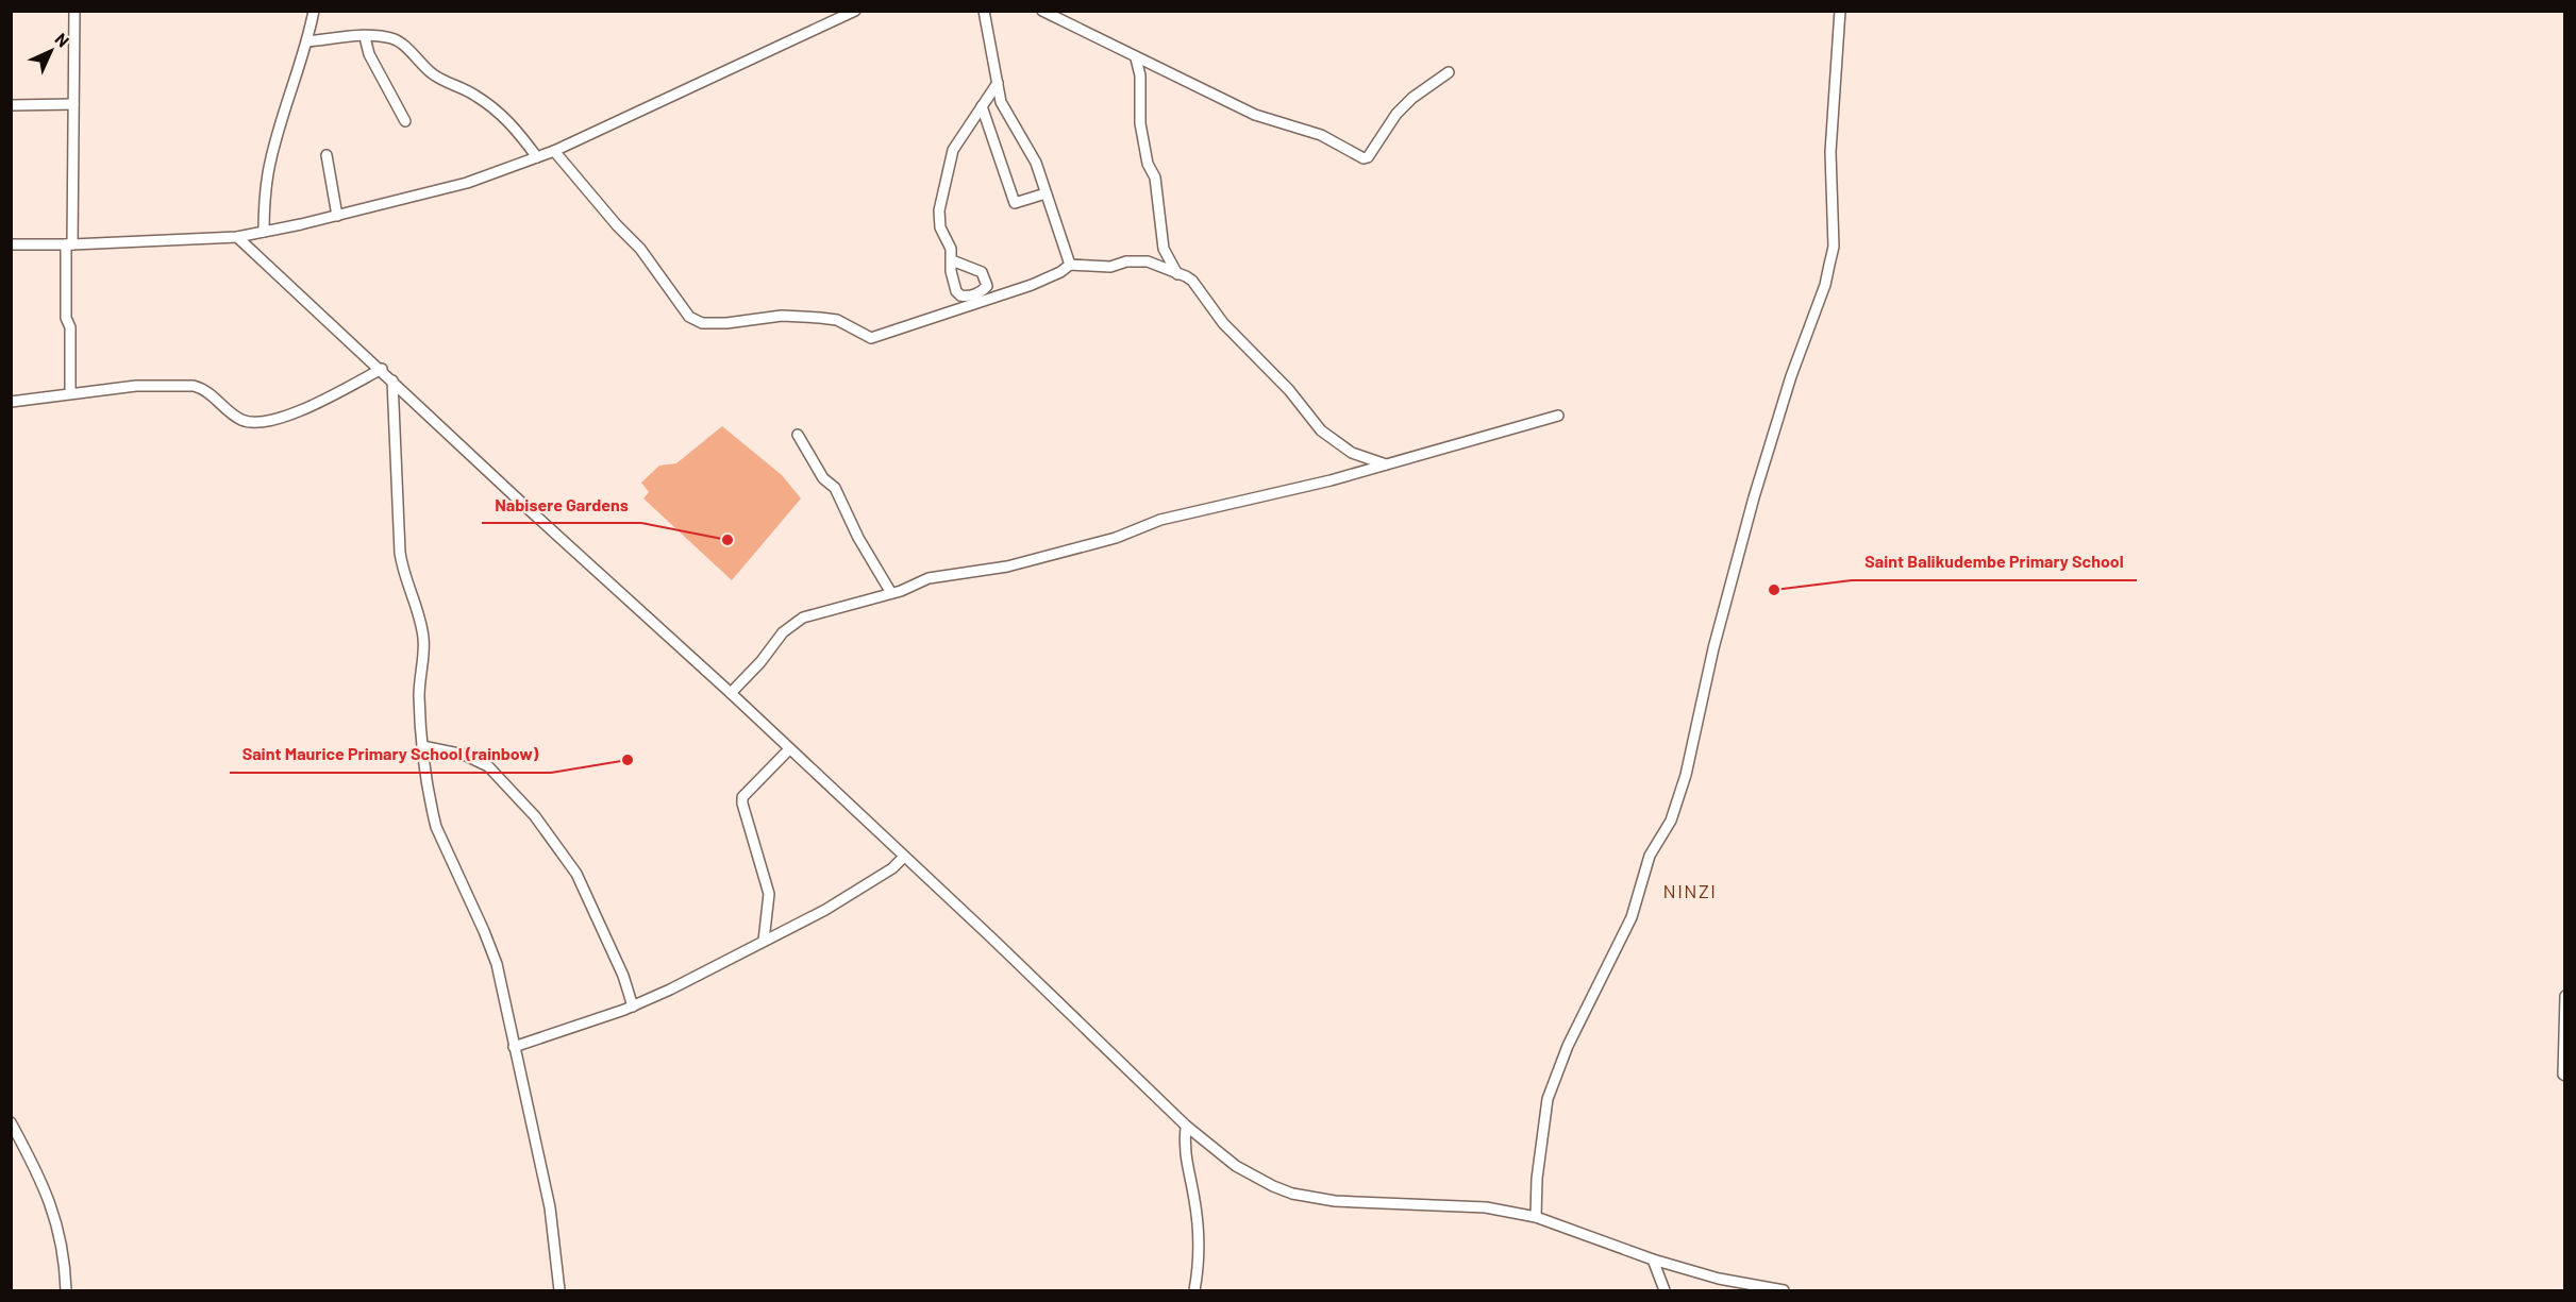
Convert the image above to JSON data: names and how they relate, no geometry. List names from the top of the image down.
{
  "districts": ["NINZI"],
  "places": ["Nabisere Gardens", "Saint Balikudembe Primary School", "Saint Maurice Primary School (rainbow)"],
  "north": "top right"
}
